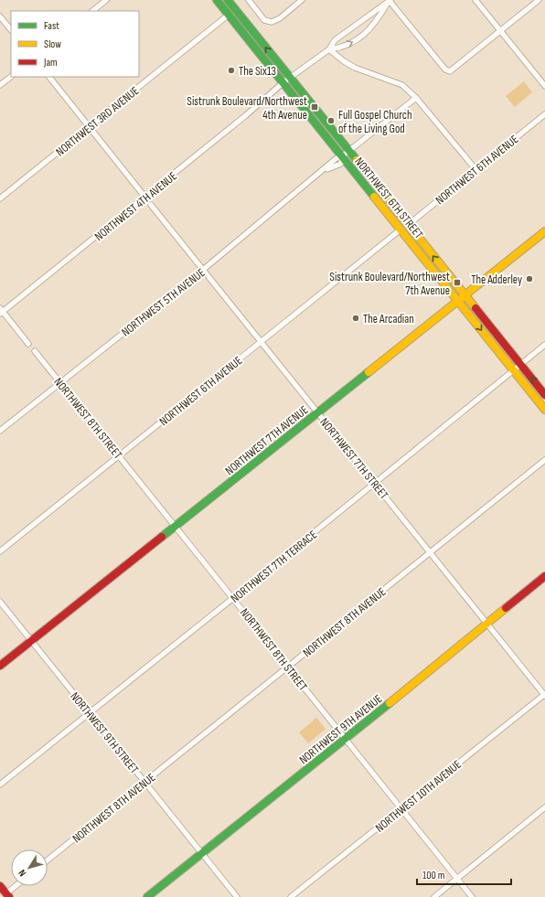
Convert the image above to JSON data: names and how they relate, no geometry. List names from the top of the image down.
{
  "streets": {
    "main road": ["NORTHWEST 6TH STREET", "NORTHWEST 7TH AVENUE", "NORTHWEST 9TH AVENUE"],
    "street": [
      "NORTHWEST 3RD AVENUE",
      "NORTHWEST 6TH AVENUE",
      "NORTHWEST 4TH AVENUE",
      "NORTHWEST 5TH AVENUE",
      "NORTHWEST 8TH STREET",
      "NORTHWEST 7TH STREET",
      "NORTHWEST 7TH TERRACE",
      "NORTHWEST 8TH AVENUE",
      "NORTHWEST 9TH STREET",
      "NORTHWEST 10TH AVENUE"
    ]
  },
  "crossings": [
    ["NORTHWEST 3RD AVENUE", "NORTHWEST 6TH STREET"],
    ["NORTHWEST 6TH AVENUE", "NORTHWEST 6TH STREET"],
    ["NORTHWEST 6TH AVENUE", "NORTHWEST 8TH STREET"],
    ["NORTHWEST 6TH AVENUE", "NORTHWEST 7TH STREET"],
    ["NORTHWEST 6TH STREET", "NORTHWEST 4TH AVENUE"],
    ["NORTHWEST 6TH STREET", "NORTHWEST 5TH AVENUE"],
    ["NORTHWEST 6TH STREET", "NORTHWEST 7TH AVENUE"],
    ["NORTHWEST 6TH STREET", "NORTHWEST 7TH TERRACE"],
    ["NORTHWEST 5TH AVENUE", "NORTHWEST 8TH STREET"],
    ["NORTHWEST 5TH AVENUE", "NORTHWEST 7TH STREET"],
    ["NORTHWEST 8TH STREET", "NORTHWEST 7TH AVENUE"],
    ["NORTHWEST 8TH STREET", "NORTHWEST 7TH TERRACE"],
    ["NORTHWEST 8TH STREET", "NORTHWEST 8TH AVENUE"],
    ["NORTHWEST 8TH STREET", "NORTHWEST 9TH AVENUE"],
    ["NORTHWEST 8TH STREET", "NORTHWEST 10TH AVENUE"],
    ["NORTHWEST 7TH AVENUE", "NORTHWEST 7TH STREET"],
    ["NORTHWEST 7TH AVENUE", "NORTHWEST 9TH STREET"],
    ["NORTHWEST 7TH STREET", "NORTHWEST 7TH TERRACE"],
    ["NORTHWEST 7TH STREET", "NORTHWEST 8TH AVENUE"],
    ["NORTHWEST 7TH STREET", "NORTHWEST 9TH AVENUE"],
    ["NORTHWEST 7TH STREET", "NORTHWEST 10TH AVENUE"],
    ["NORTHWEST 7TH TERRACE", "NORTHWEST 9TH STREET"],
    ["NORTHWEST 8TH AVENUE", "NORTHWEST 9TH STREET"],
    ["NORTHWEST 9TH AVENUE", "NORTHWEST 9TH STREET"]
  ],
  "places": {
    "other": [
      "The Six13",
      "Full Gospel Church of the Living God",
      "The Adderley",
      "The Arcadian"
    ],
    "transit": ["Sistrunk Boulevard/Northwest 4th Avenue", "Sistrunk Boulevard/Northwest 7th Avenue"]
  },
  "legend": ["Fast", "Slow", "Jam"],
  "scale_bar": "100 m",
  "north": "bottom left"
}
